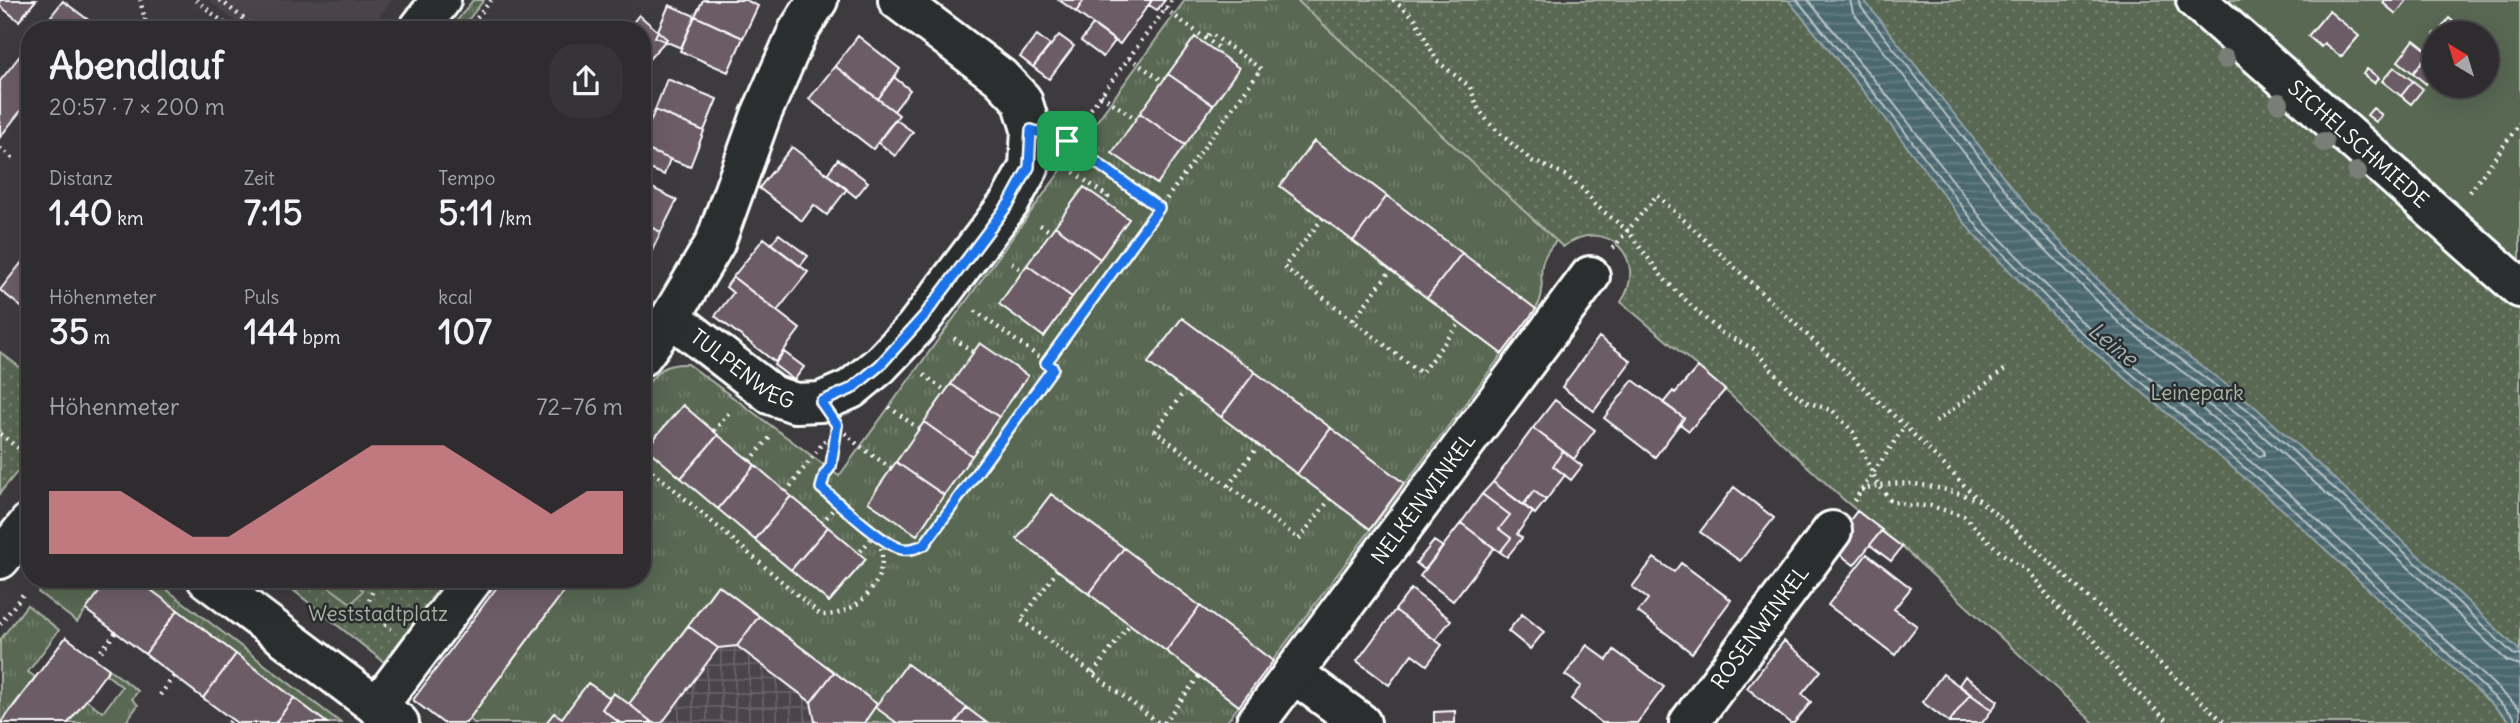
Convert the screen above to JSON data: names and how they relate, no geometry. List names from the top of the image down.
{
  "streets": {
    "street": [
      "SICHELSCHMIEDE",
      "TULPENWEG",
      "NELKENWINKEL",
      "ROSENWINKEL"
    ]
  },
  "water": ["Leine"],
  "parks": ["Leinepark", "Weststadtplatz"],
  "north": "top left",
  "page": {
    "heading": ["Abendlauf", "20:57 · 7 × 200 m"],
    "stats": [
      ["Distanz", "1.40 km"],
      ["Zeit", "7:15"],
      ["Tempo", "5:11 /km"],
      ["Höhenmeter", "35 m"],
      ["Puls", "144 bpm"],
      ["kcal", "107"]
    ],
    "chart": ["Höhenmeter", "72–76 m"]
  }
}
